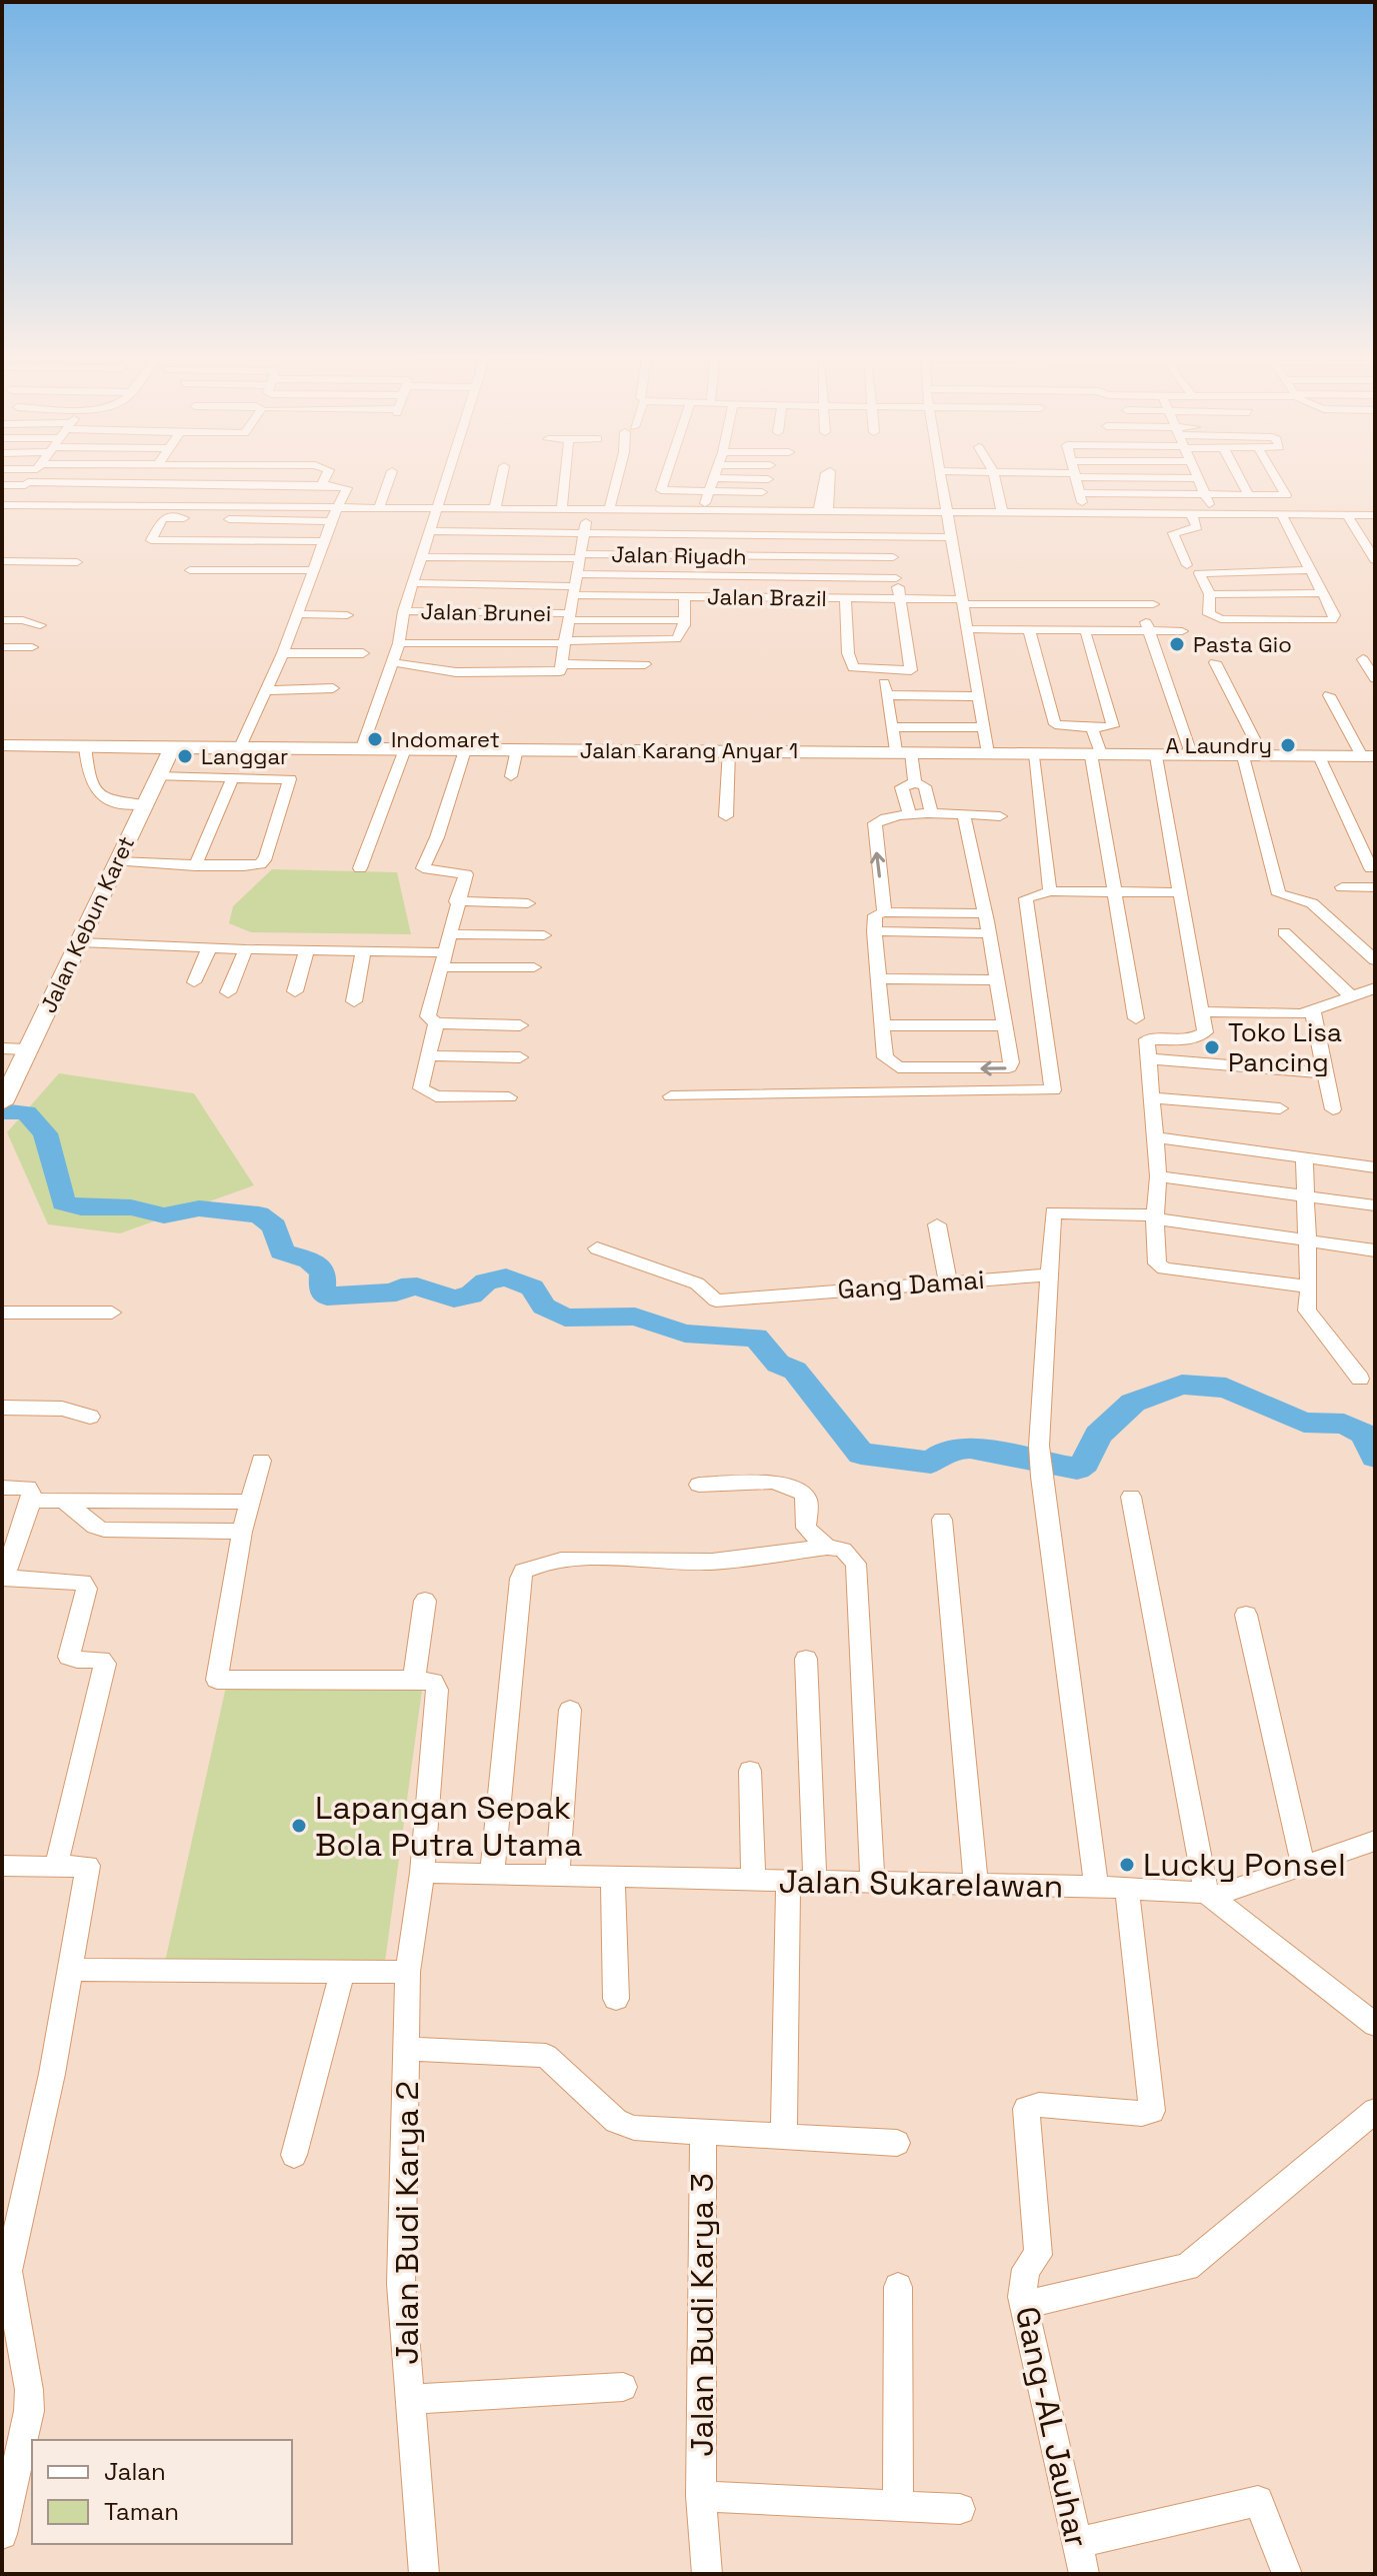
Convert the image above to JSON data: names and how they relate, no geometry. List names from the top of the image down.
{
  "streets": {
    "main road": ["Jalan Karang Anyar 1", "Jalan Kebun Karet"],
    "street": [
      "Jalan Riyadh",
      "Jalan Brazil",
      "Jalan Brunei",
      "Gang Damai",
      "Jalan Sukarelawan",
      "Jalan Budi Karya 2",
      "Jalan Budi Karya 3",
      "Gang-AL Jauhar"
    ]
  },
  "crossings": [
    ["Jalan Karang Anyar 1", "Jalan Kebun Karet"],
    ["Jalan Sukarelawan", "Jalan Budi Karya 2"],
    ["Jalan Sukarelawan", "Gang-AL Jauhar"]
  ],
  "places": [
    "Pasta Gio",
    "Indomaret",
    "A Laundry",
    "Langgar",
    "Toko Lisa Pancing",
    "Lapangan Sepak Bola Putra Utama",
    "Lucky Ponsel"
  ],
  "legend": ["Jalan", "Taman"]
}
